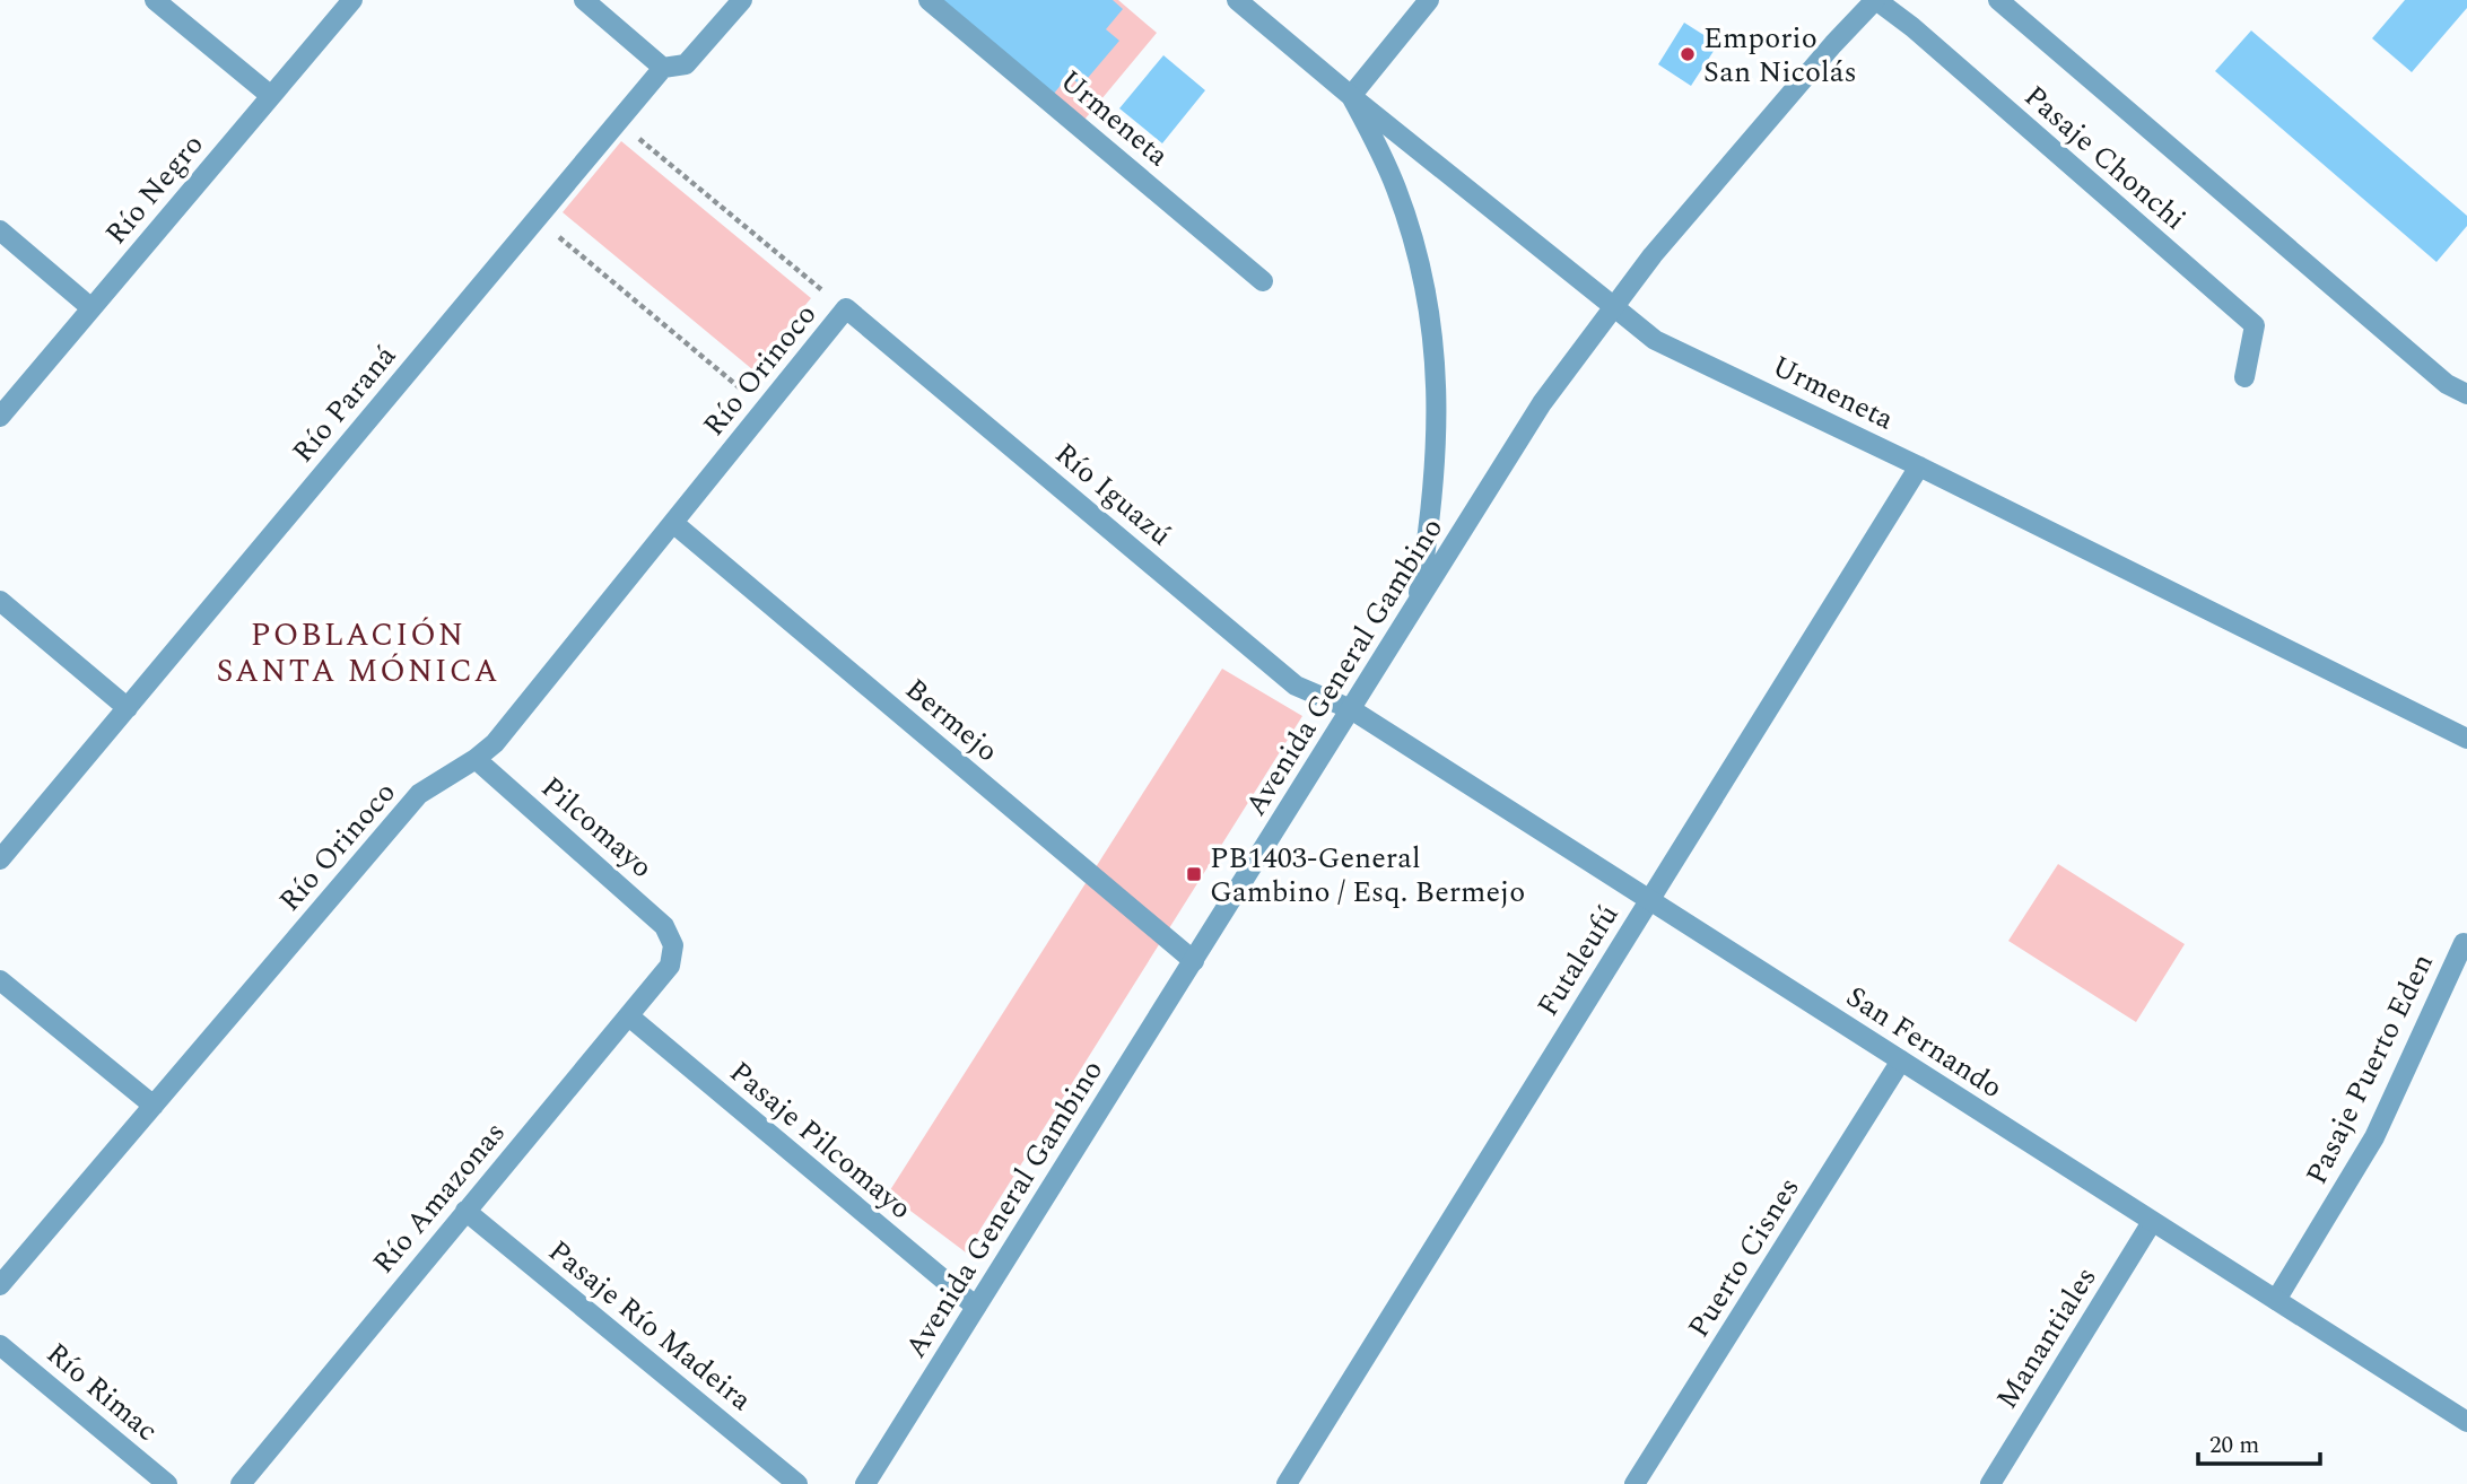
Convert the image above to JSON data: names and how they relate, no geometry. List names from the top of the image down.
{
  "streets": {
    "street": [
      "Urmeneta",
      "Pasaje Chonchi",
      "Río Negro",
      "Río Orinoco",
      "Río Paraná",
      "Río Iguazú",
      "Avenida General Gambino",
      "Bermejo",
      "Pilcomayo",
      "Futaleufú",
      "San Fernando",
      "Pasaje Puerto Eden",
      "Pasaje Pilcomayo",
      "Río Amazonas",
      "Puerto Cisnes",
      "Pasaje Río Madeira",
      "Manantiales",
      "Río Rimac"
    ]
  },
  "crossings": [
    ["Urmeneta", "Avenida General Gambino"],
    ["Urmeneta", "Futaleufú"],
    ["Pasaje Chonchi", "Avenida General Gambino"],
    ["Río Orinoco", "Río Iguazú"],
    ["Río Orinoco", "Bermejo"],
    ["Río Orinoco", "Pilcomayo"],
    ["Río Iguazú", "Avenida General Gambino"],
    ["Río Iguazú", "San Fernando"],
    ["Avenida General Gambino", "Bermejo"],
    ["Avenida General Gambino", "San Fernando"],
    ["Avenida General Gambino", "Pasaje Pilcomayo"],
    ["Pilcomayo", "Río Amazonas"],
    ["Futaleufú", "San Fernando"],
    ["San Fernando", "Pasaje Puerto Eden"],
    ["San Fernando", "Puerto Cisnes"],
    ["San Fernando", "Manantiales"],
    ["Pasaje Pilcomayo", "Río Amazonas"],
    ["Río Amazonas", "Pasaje Río Madeira"]
  ],
  "districts": ["POBLACIÓN SANTA MÓNICA"],
  "places": {
    "other": ["Emporio San Nicolás"],
    "transit": ["PB1403-General Gambino / Esq. Bermejo"]
  },
  "scale_bar": "20 m"
}
